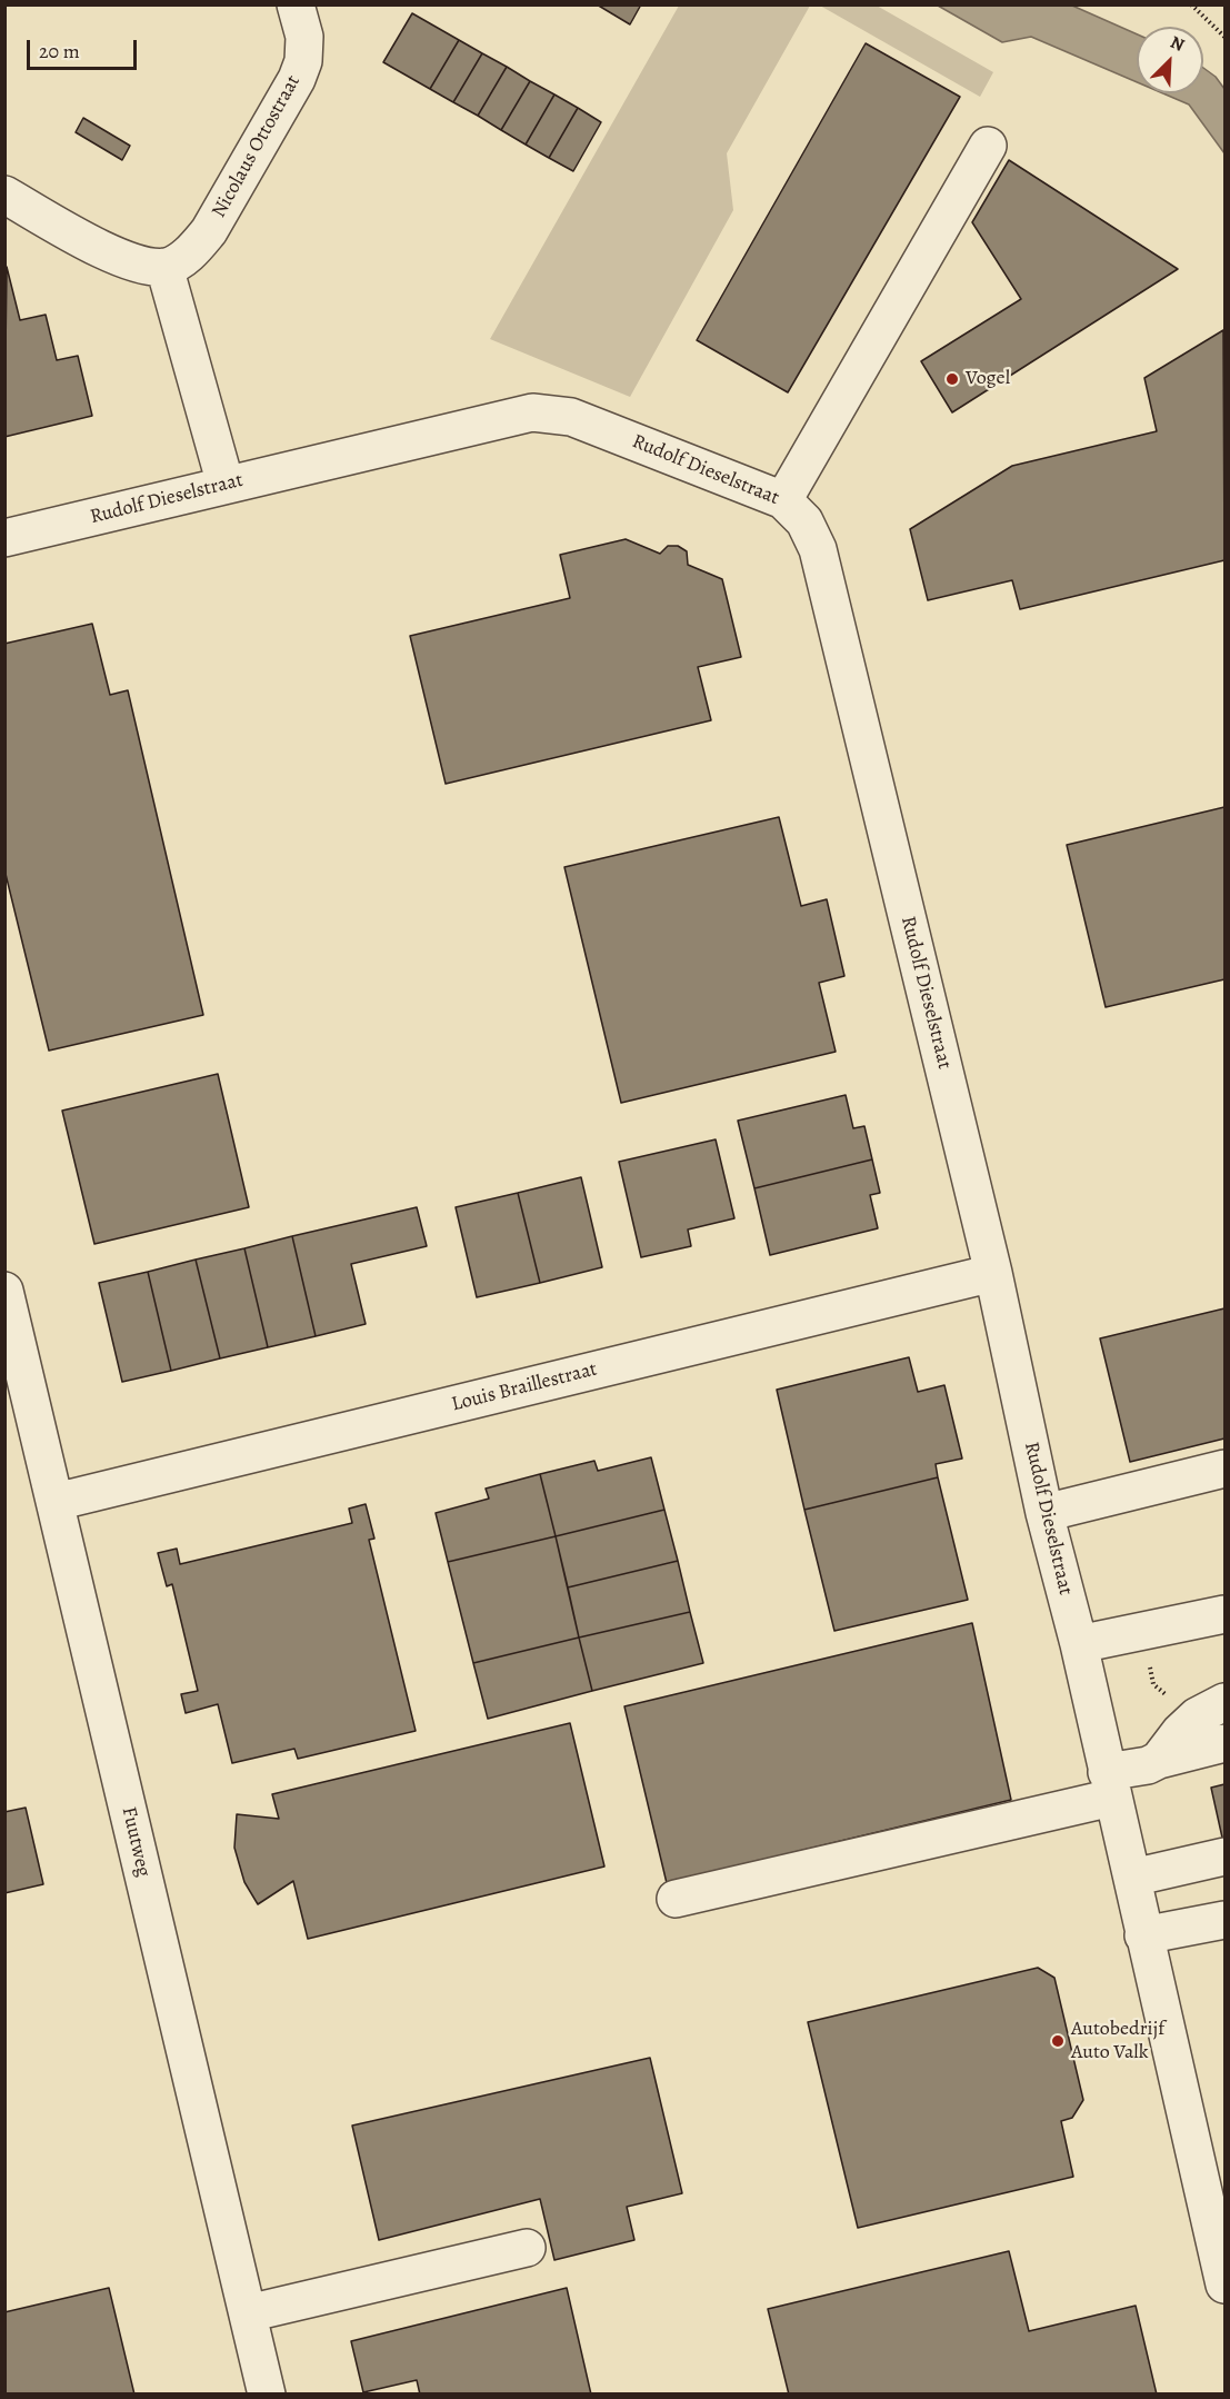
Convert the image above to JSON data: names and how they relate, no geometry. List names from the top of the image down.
{
  "streets": {
    "street": [
      "Nicolaus Ottostraat",
      "Rudolf Dieselstraat",
      "Louis Braillestraat",
      "Fuutweg"
    ]
  },
  "crossings": [
    ["Rudolf Dieselstraat", "Louis Braillestraat"],
    ["Louis Braillestraat", "Fuutweg"]
  ],
  "places": ["Vogel", "Autobedrijf Auto Valk"],
  "scale_bar": "20 m",
  "north": "top right"
}
